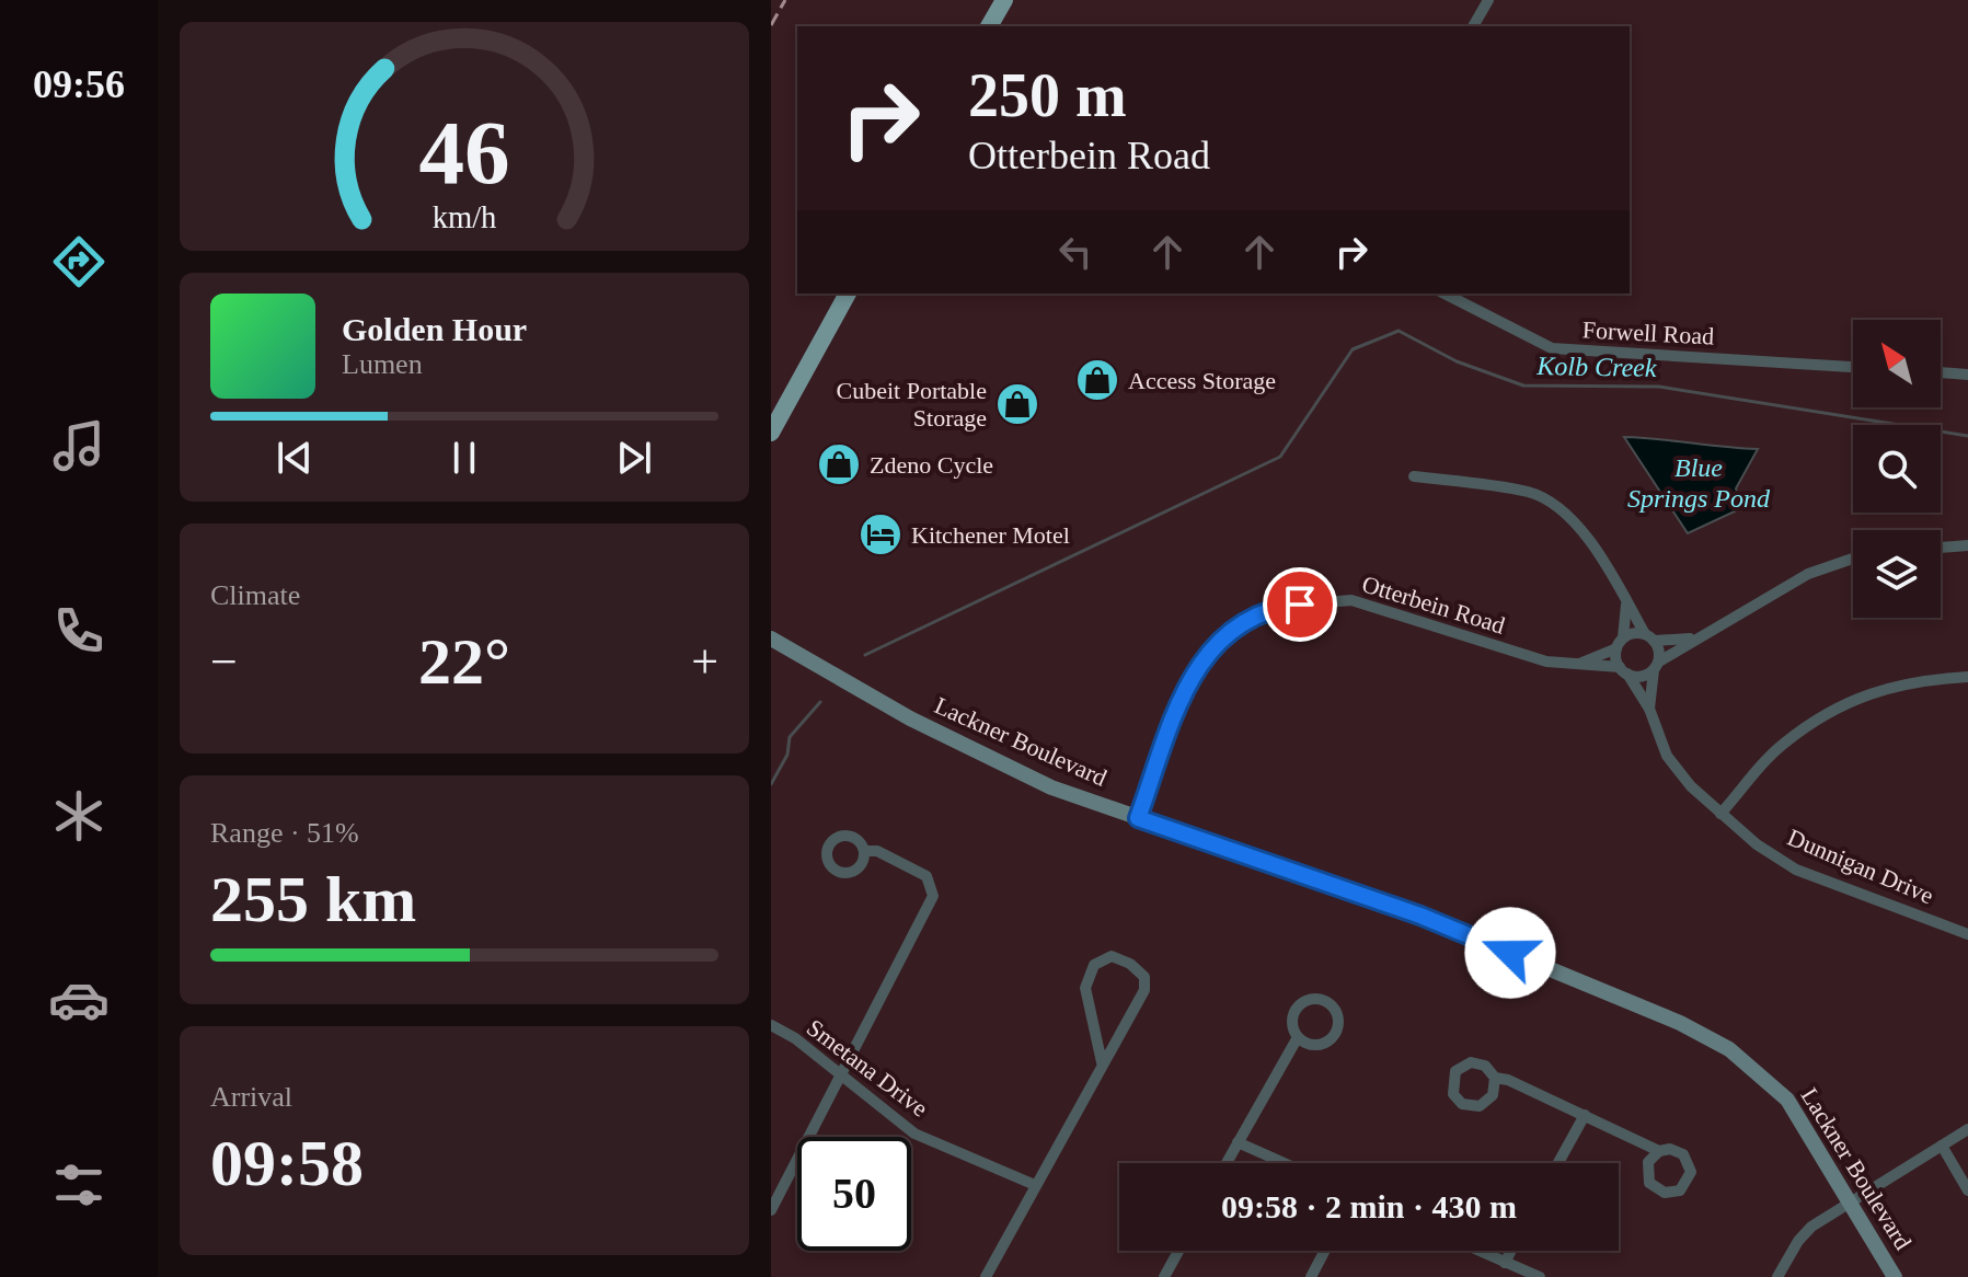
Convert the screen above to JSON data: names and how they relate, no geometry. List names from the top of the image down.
{
  "streets": {
    "main road": ["Lackner Boulevard"],
    "street": [
      "Forwell Road",
      "Otterbein Road",
      "Dunnigan Drive",
      "Smetana Drive"
    ]
  },
  "crossings": [
    ["Otterbein Road", "Lackner Boulevard"],
    ["Otterbein Road", "Dunnigan Drive"]
  ],
  "water": ["Kolb Creek", "Blue Springs Pond"],
  "places": {
    "shop": ["Access Storage", "Cubeit Portable Storage", "Zdeno Cycle"],
    "hotel": ["Kitchener Motel"]
  },
  "north": "top left",
  "page": {
    "tabs": "09:56",
    "turn": ["250 m", "Otterbein Road"],
    "song": ["Golden Hour", "Lumen"],
    "tile": [
      "Climate",
      ["Range · 51%", "255 km"],
      ["Arrival", "09:58"]
    ],
    "heat": ["−", "22°", "+"],
    "limit": "50",
    "trip": "09:58 · 2 min · 430 m",
    "gauge": ["46", "km/h"]
  }
}
